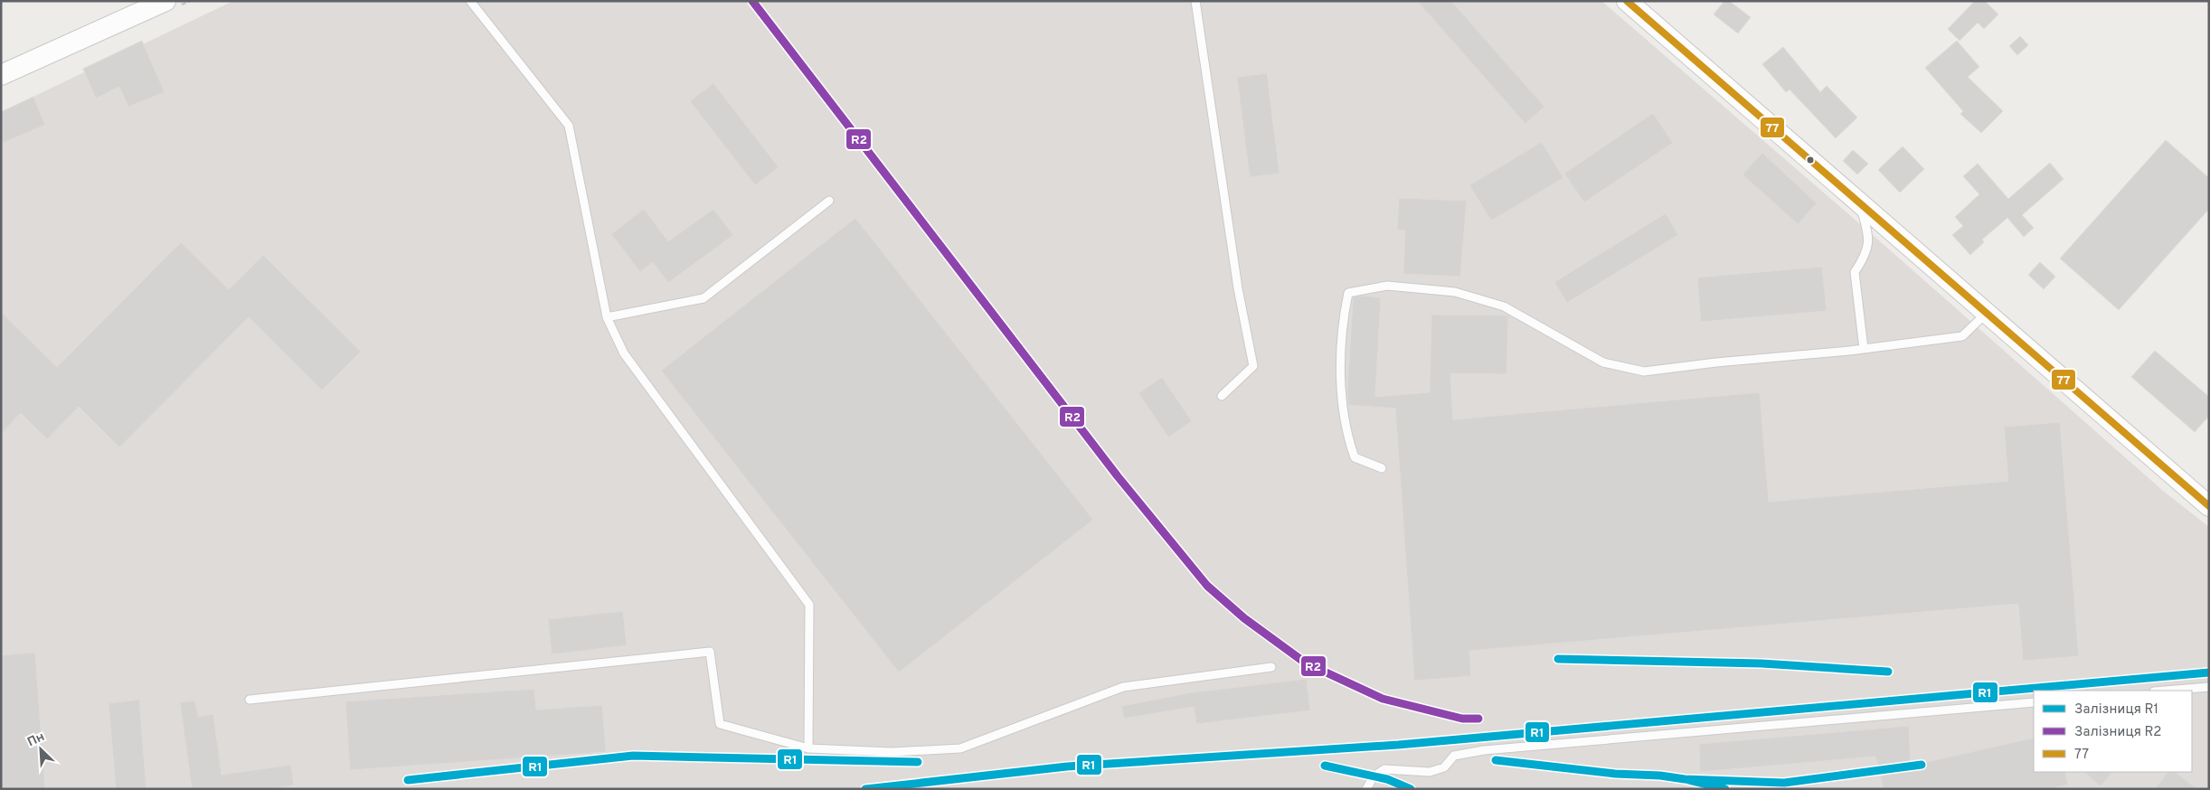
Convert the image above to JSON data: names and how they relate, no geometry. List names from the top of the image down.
{
  "lines": ["rail line R2", "transit line 77", "rail line R1"],
  "legend": ["Залізниця R1", "Залізниця R2", "77"],
  "north": "top left"
}
